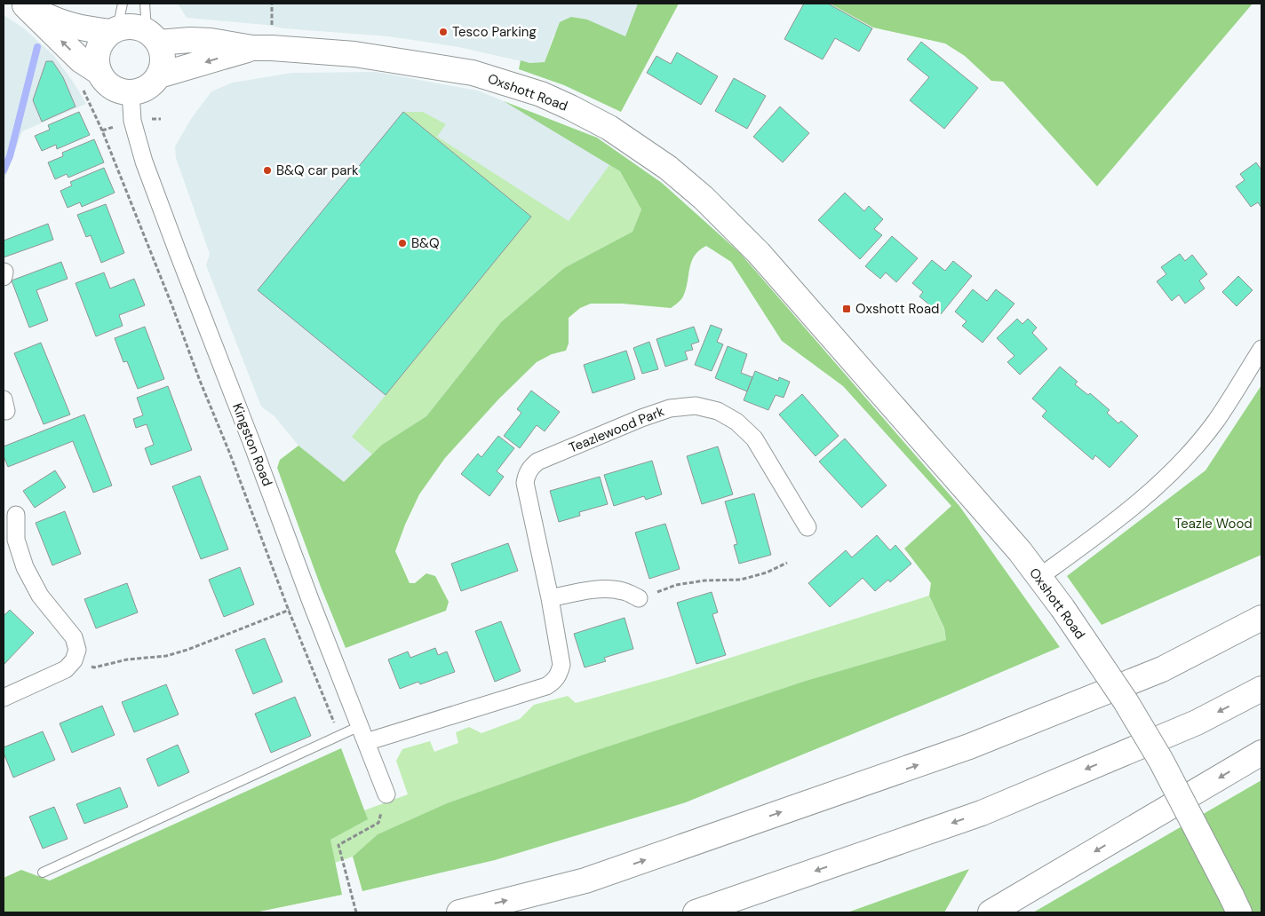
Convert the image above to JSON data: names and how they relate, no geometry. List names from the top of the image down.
{
  "streets": {
    "main road": ["Oxshott Road"],
    "street": ["Teazlewood Park", "Kingston Road"]
  },
  "crossings": [
    ["Oxshott Road", "Kingston Road"],
    ["Teazlewood Park", "Kingston Road"]
  ],
  "parks": ["Teazle Wood"],
  "places": {
    "other": ["Tesco Parking", "B&Q car park", "B&Q"],
    "transit": ["Oxshott Road"]
  }
}
